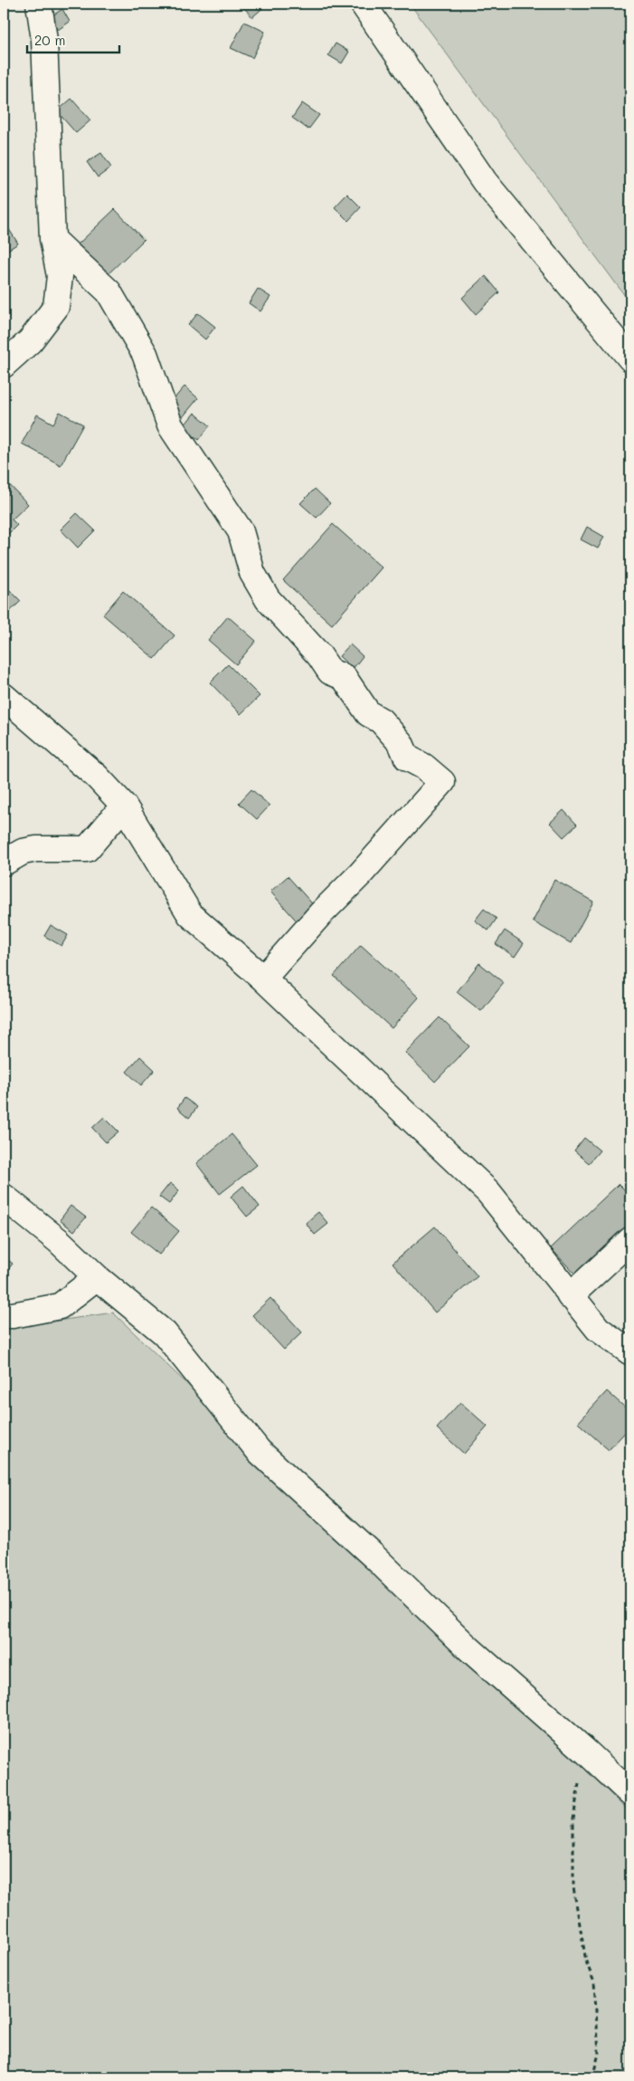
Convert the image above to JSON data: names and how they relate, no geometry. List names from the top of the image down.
{
  "scale_bar": "20 m"
}
